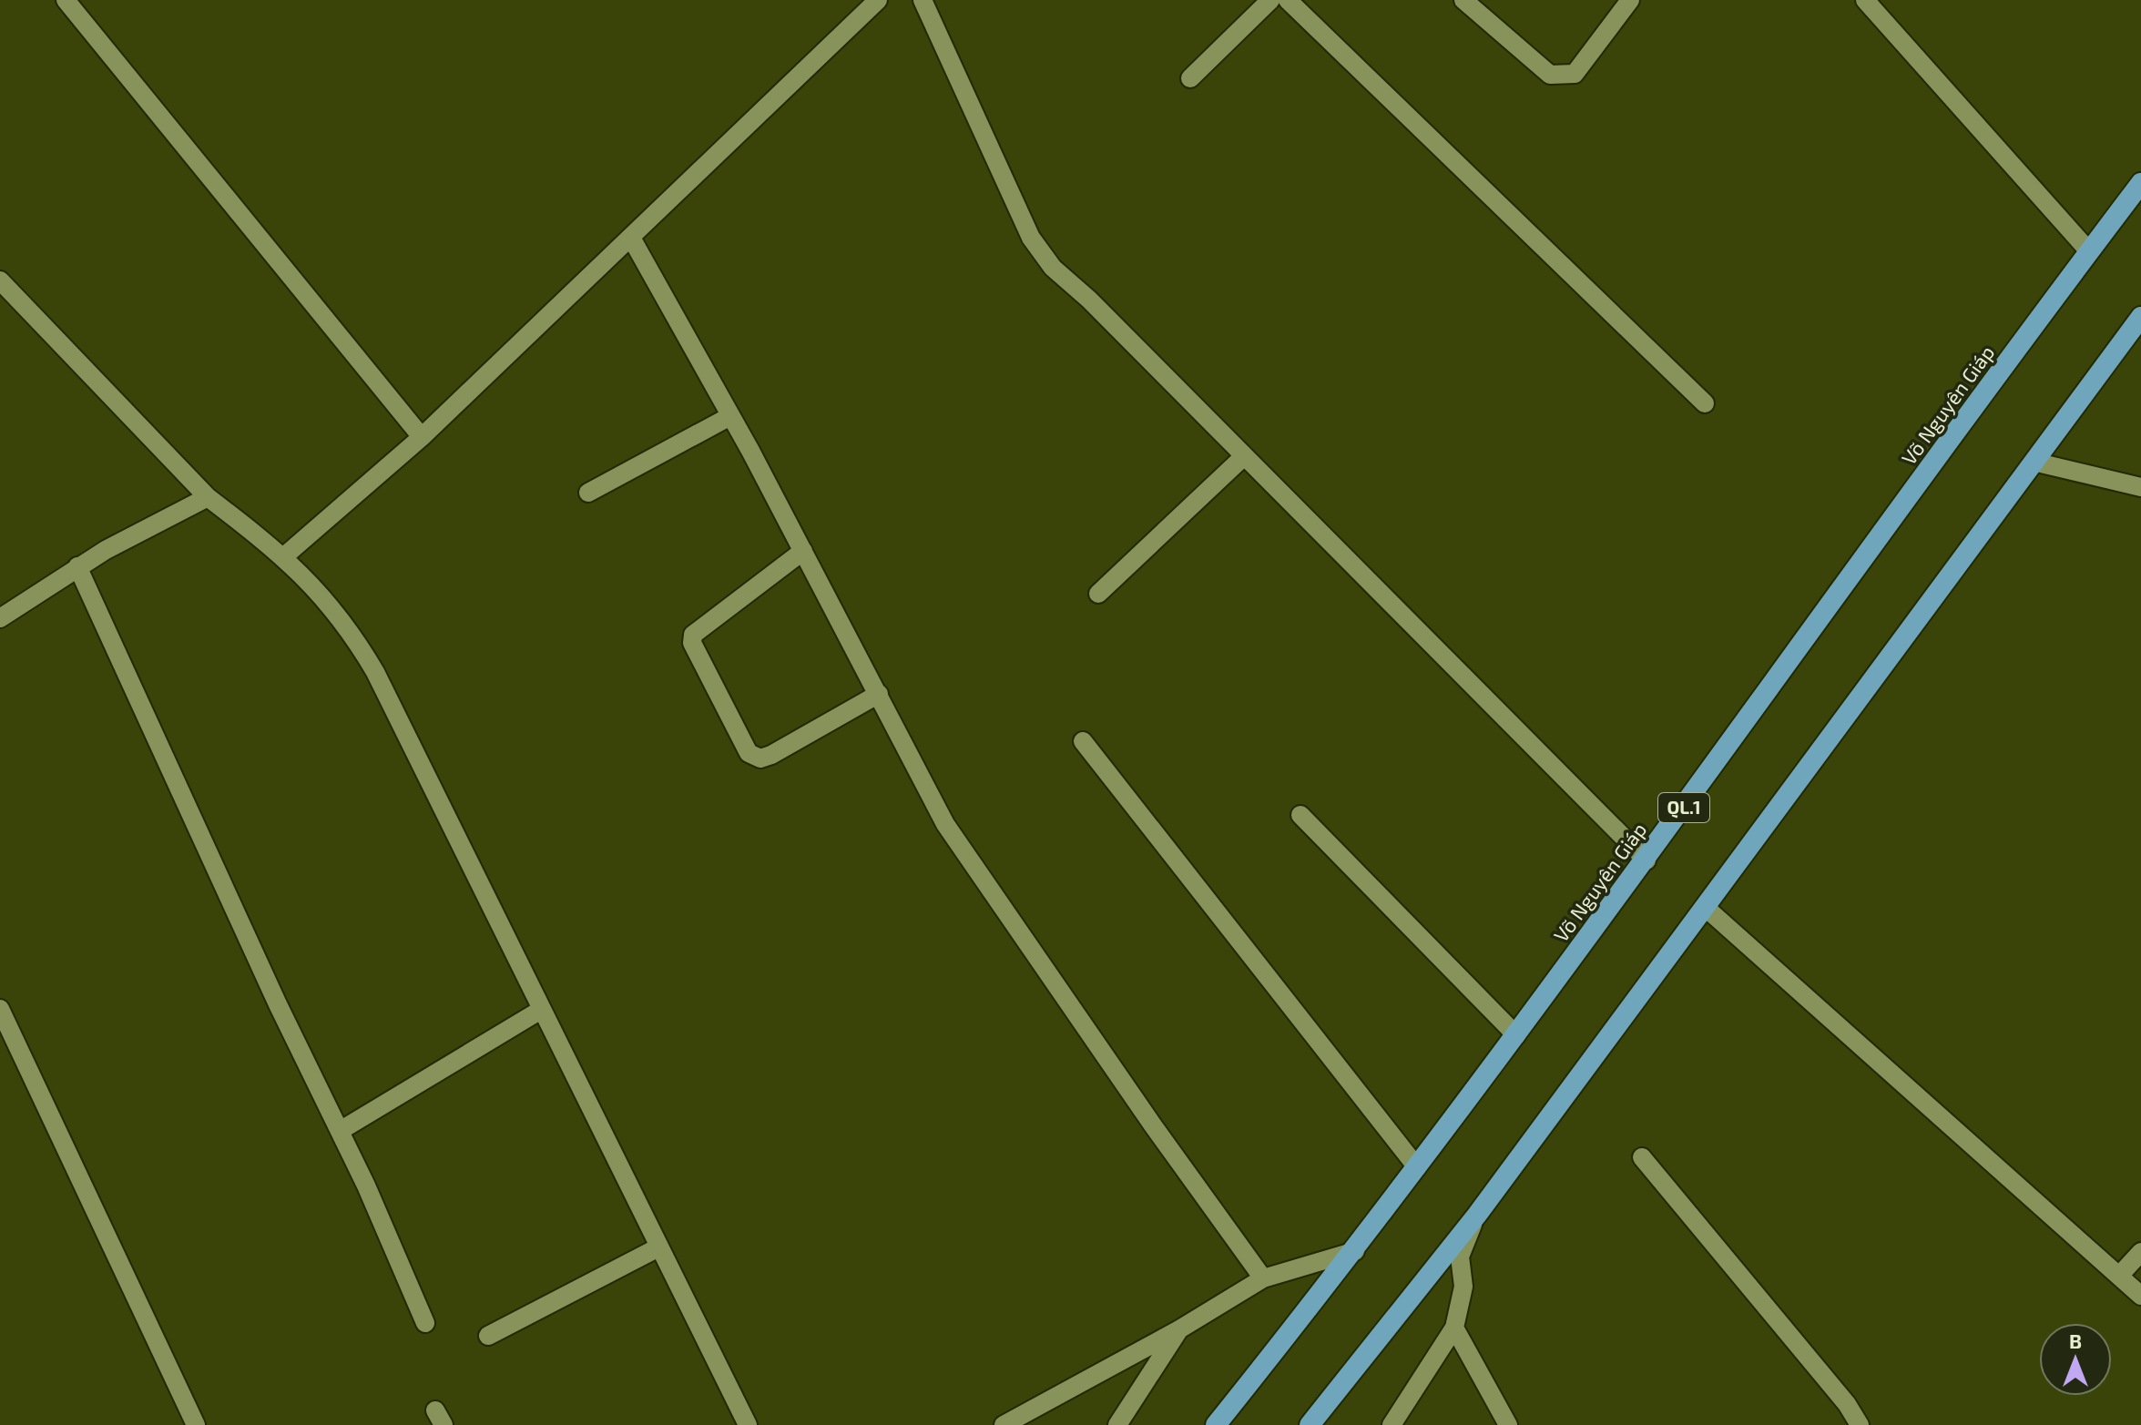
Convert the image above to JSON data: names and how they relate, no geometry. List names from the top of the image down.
{
  "streets": {
    "highway": ["Võ Nguyên Giáp", "QL.1"]
  },
  "north": "top"
}
